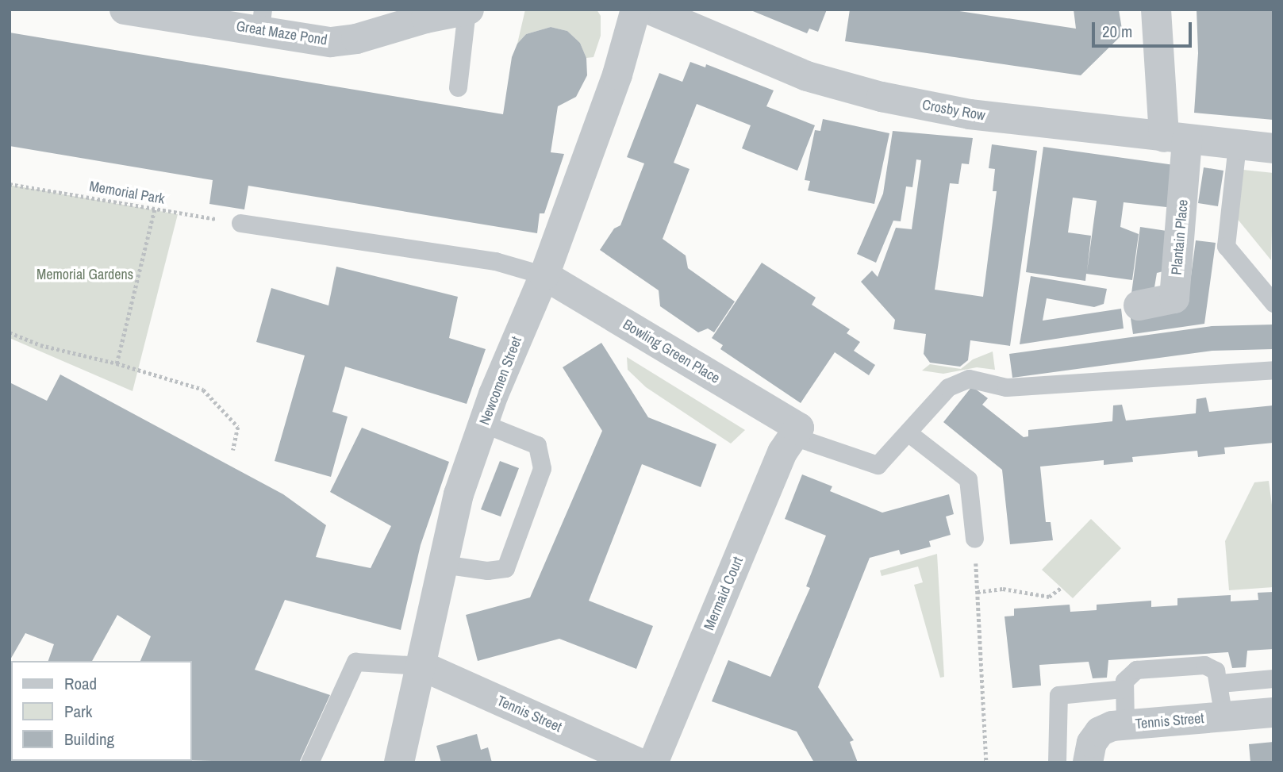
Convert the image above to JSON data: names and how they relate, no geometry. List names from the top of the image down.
{
  "streets": {
    "street": [
      "Great Maze Pond",
      "Crosby Row",
      "Plantain Place",
      "Bowling Green Place",
      "Newcomen Street",
      "Mermaid Court",
      "Tennis Street"
    ],
    "path": ["Memorial Park"]
  },
  "crossings": [
    ["Crosby Row", "Plantain Place"],
    ["Bowling Green Place", "Newcomen Street"],
    ["Bowling Green Place", "Mermaid Court"],
    ["Newcomen Street", "Tennis Street"]
  ],
  "parks": ["Memorial Gardens"],
  "legend": ["Road", "Park", "Building"],
  "scale_bar": "20 m"
}
